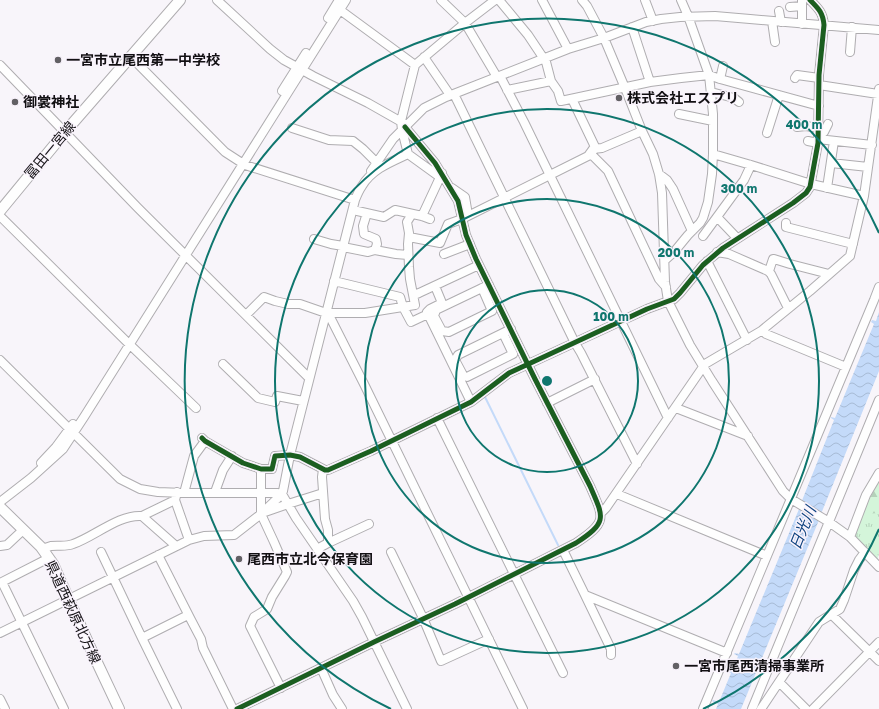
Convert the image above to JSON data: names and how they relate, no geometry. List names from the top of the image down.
{
  "streets": {
    "main road": ["冨田一宮線", "県道西萩原北方線"]
  },
  "water": ["日光川"],
  "places": [
    "一宮市立尾西第一中学校",
    "株式会社エスプリ",
    "御裳神社",
    "尾西市立北今保育園",
    "一宮市尾西清掃事業所"
  ],
  "rings": [
    "400 m",
    "300 m",
    "200 m",
    "100 m"
  ]
}
